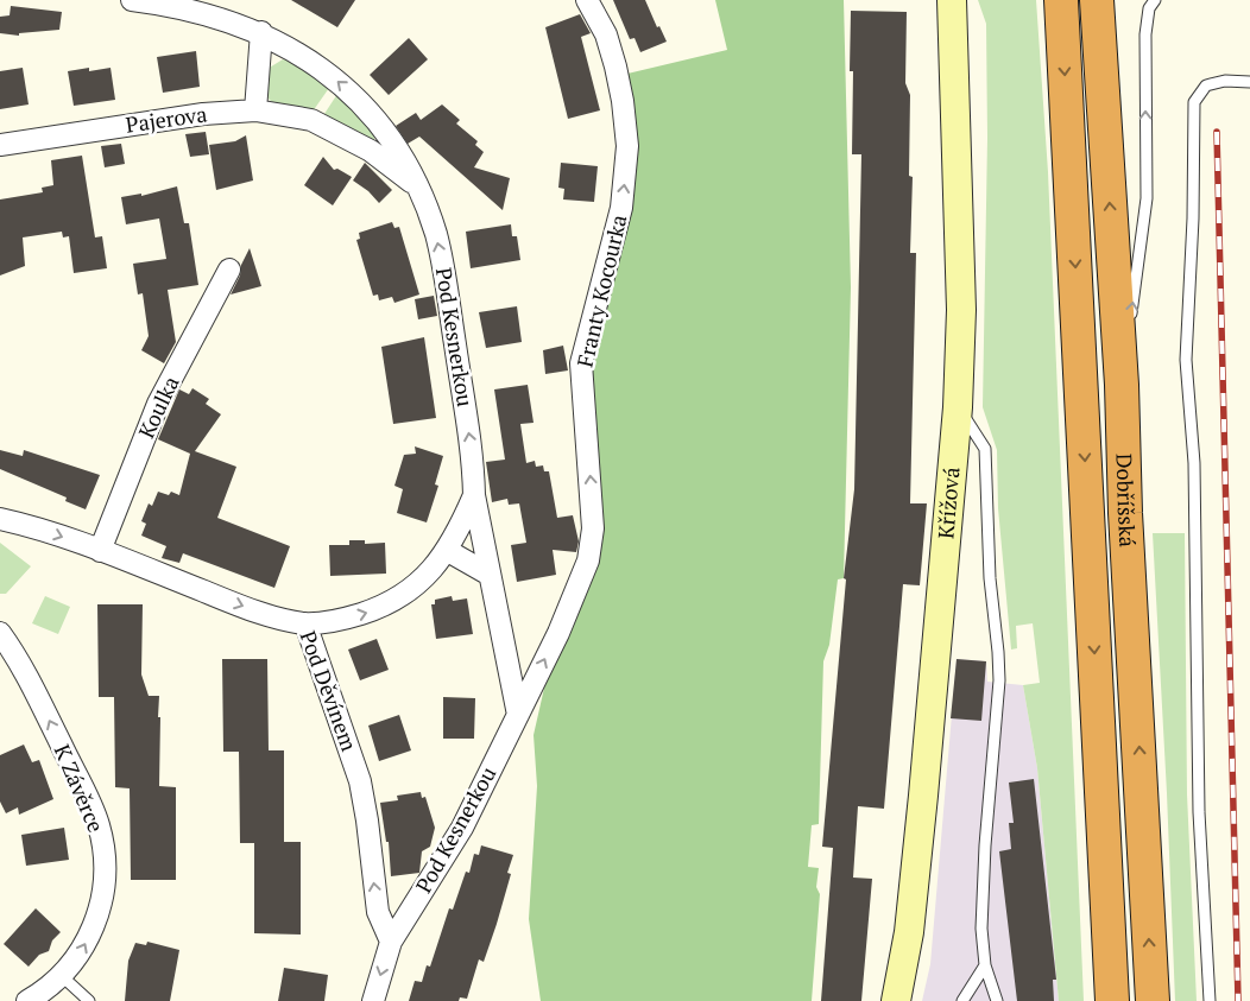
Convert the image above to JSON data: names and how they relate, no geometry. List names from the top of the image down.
{
  "streets": {
    "highway": ["Dobříšská"],
    "street": [
      "Pajerova",
      "Franty Kocourka",
      "Pod Kesnerkou",
      "Koulka",
      "Křížová",
      "Pod Děvínem",
      "K Závěrce"
    ]
  },
  "crossings": [
    ["Franty Kocourka", "Pod Kesnerkou"],
    ["Pod Kesnerkou", "Pod Děvínem"],
    ["Koulka", "Pod Děvínem"]
  ],
  "one_way": ["Franty Kocourka", "Pod Kesnerkou", "K Závěrce"]
}
